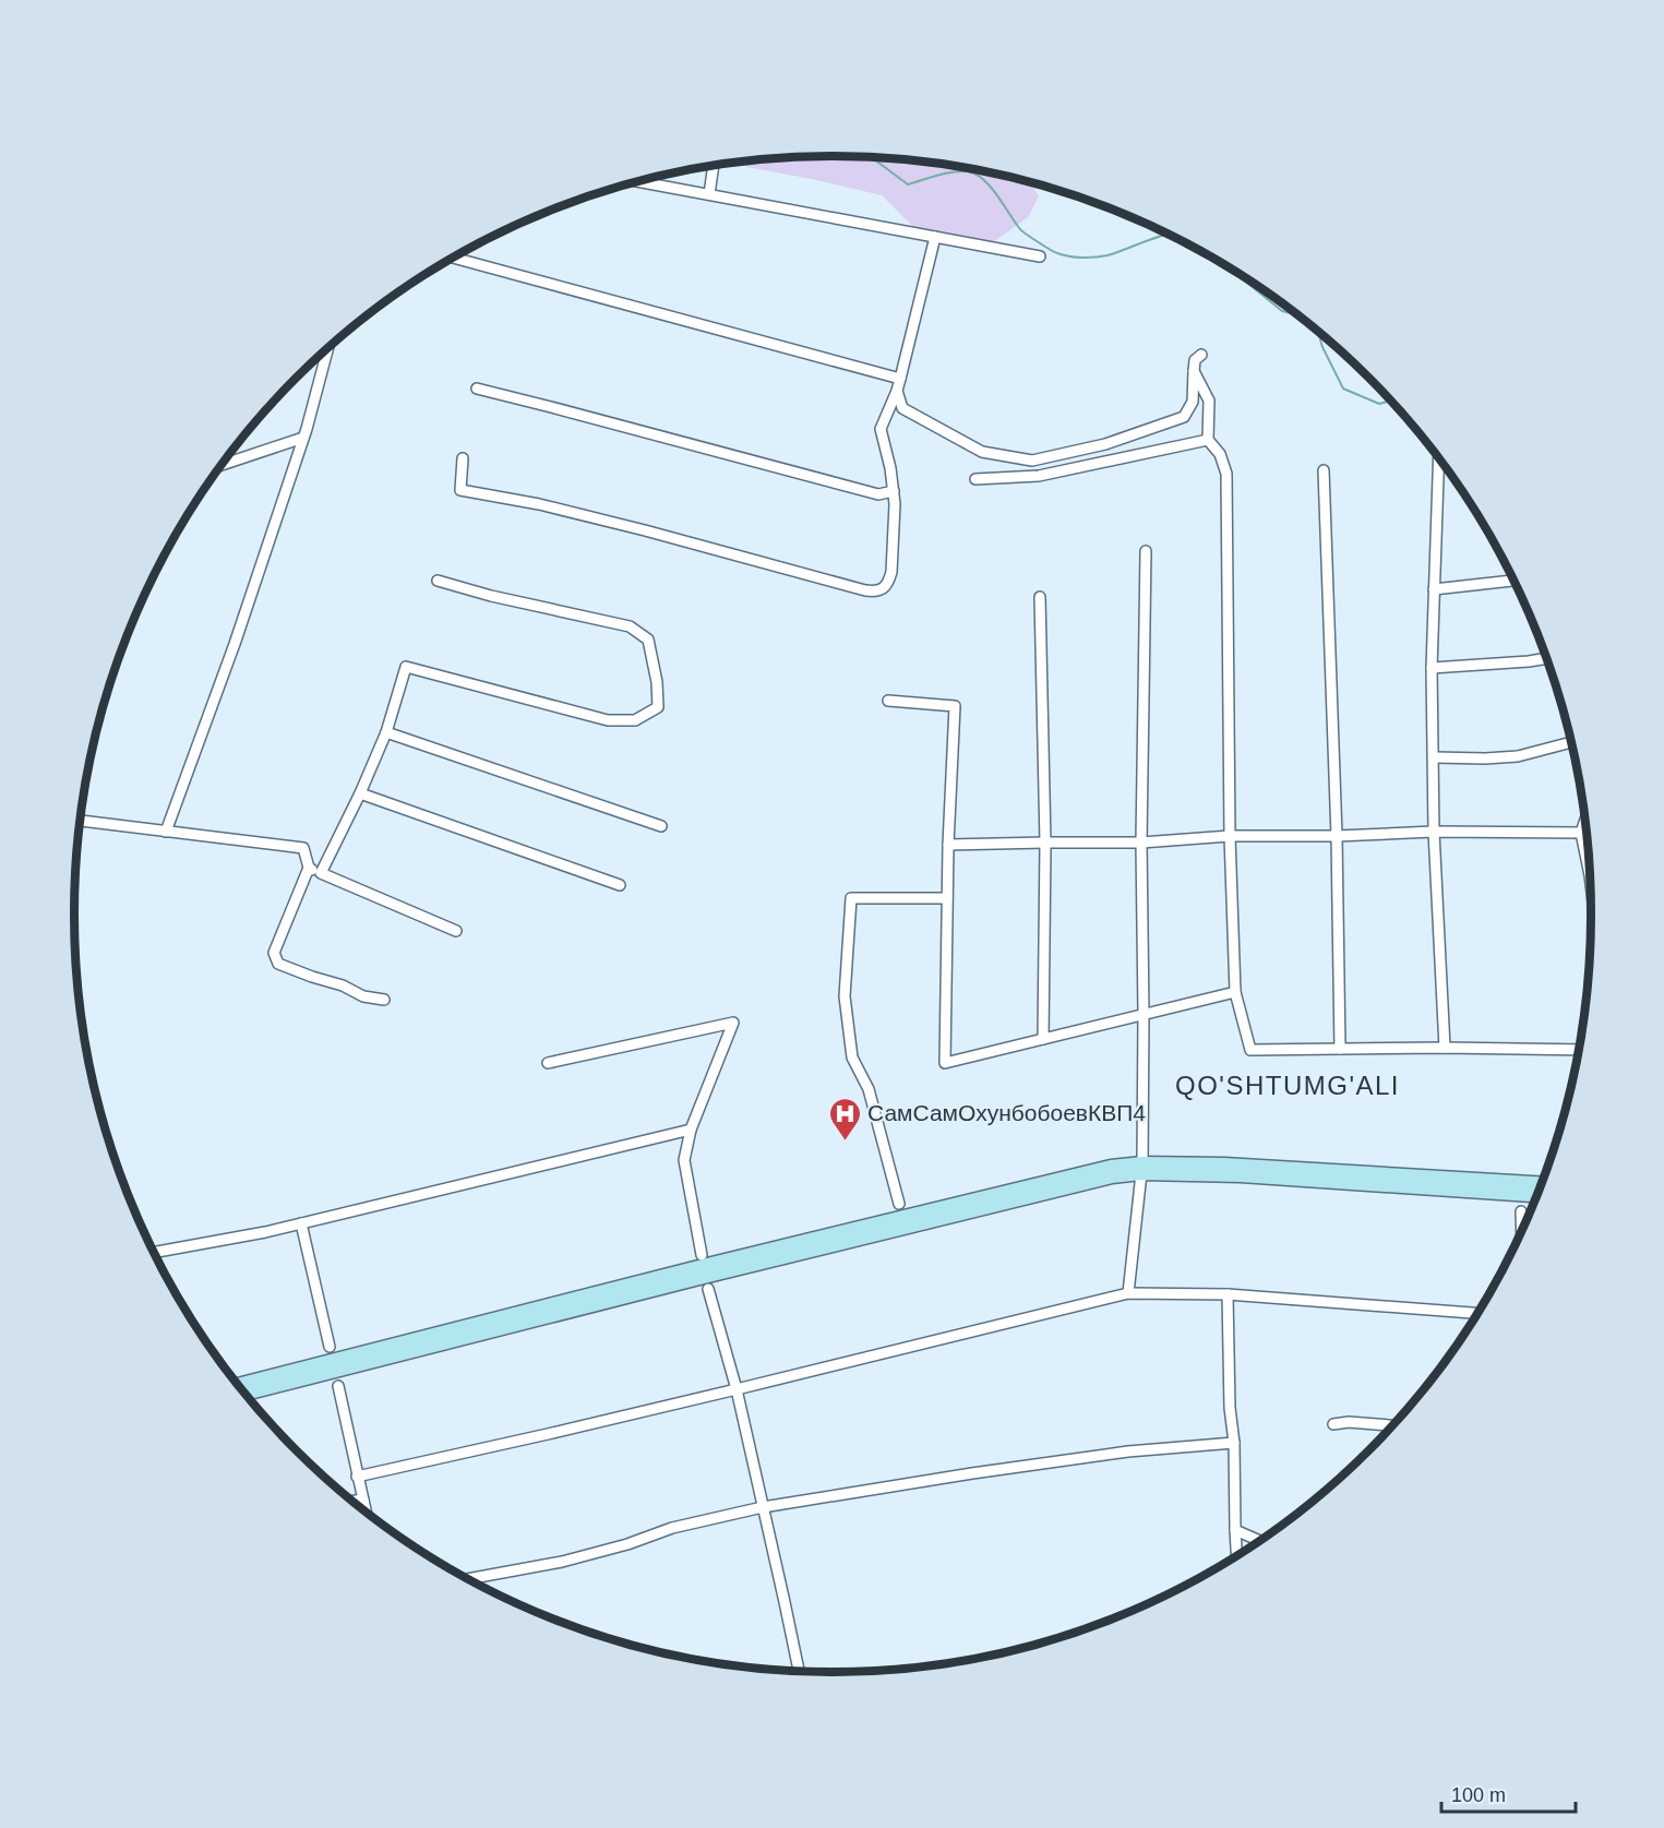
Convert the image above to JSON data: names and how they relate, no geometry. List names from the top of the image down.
{
  "districts": ["QO'SHTUMG'ALI"],
  "places": {
    "hospital": ["СамСамОхунбобоевКВП4"]
  },
  "scale_bar": "100 m"
}
